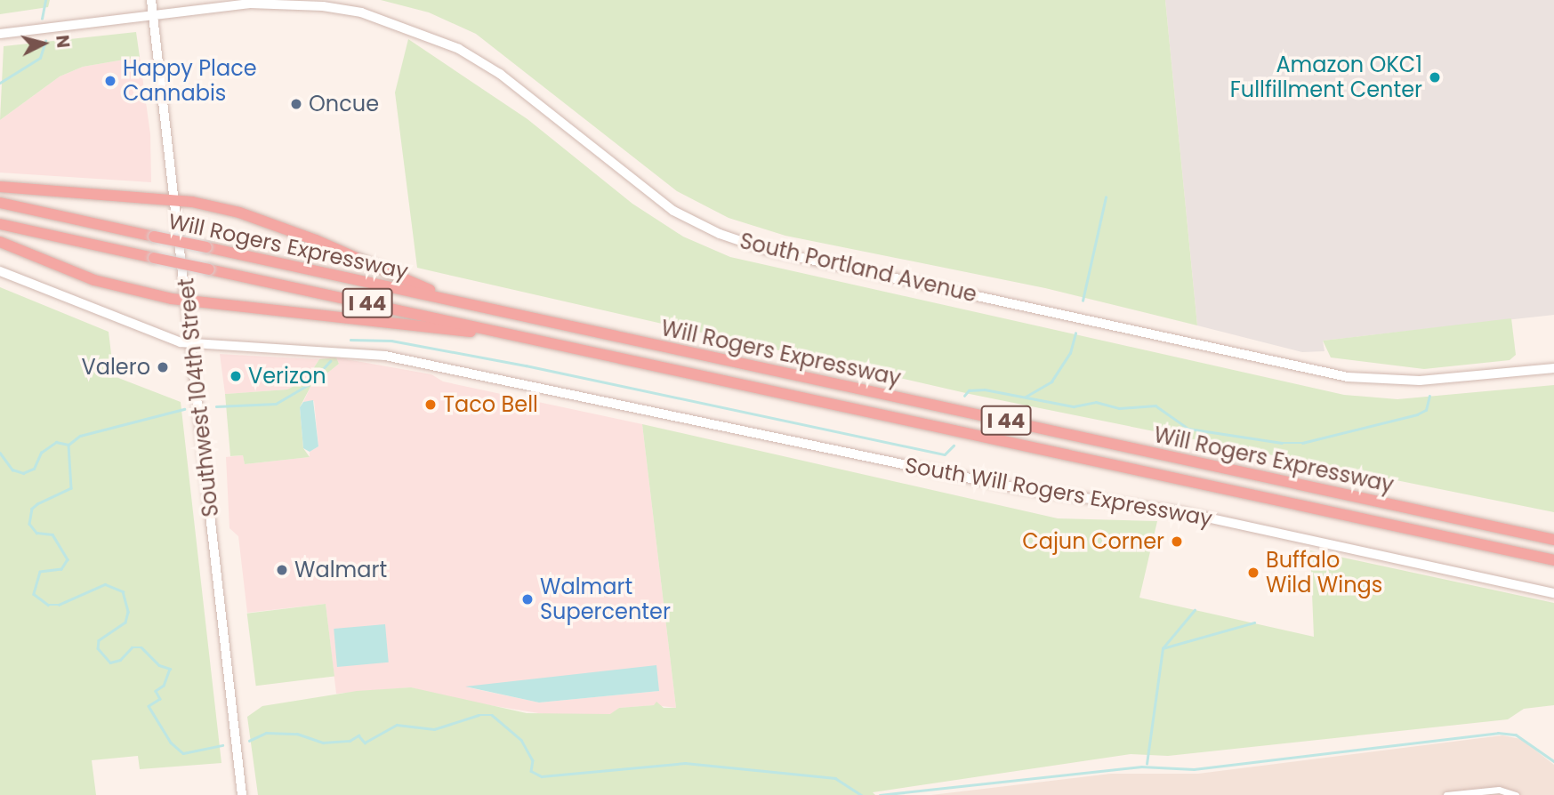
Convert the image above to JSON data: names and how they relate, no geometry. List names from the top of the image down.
{
  "streets": {
    "highway": ["Will Rogers Expressway", "I 44"],
    "main road": ["South Portland Avenue", "Southwest 104th Street", "South Will Rogers Expressway"]
  },
  "crossings": [
    ["South Portland Avenue", "Southwest 104th Street"],
    ["Southwest 104th Street", "South Will Rogers Expressway"]
  ],
  "places": [
    "Amazon OKC1 Fullfillment Center",
    "Happy Place Cannabis",
    "Oncue",
    "Valero",
    "Verizon",
    "Taco Bell",
    "Cajun Corner",
    "Walmart",
    "Buffalo Wild Wings",
    "Walmart Supercenter"
  ],
  "north": "right"
}
